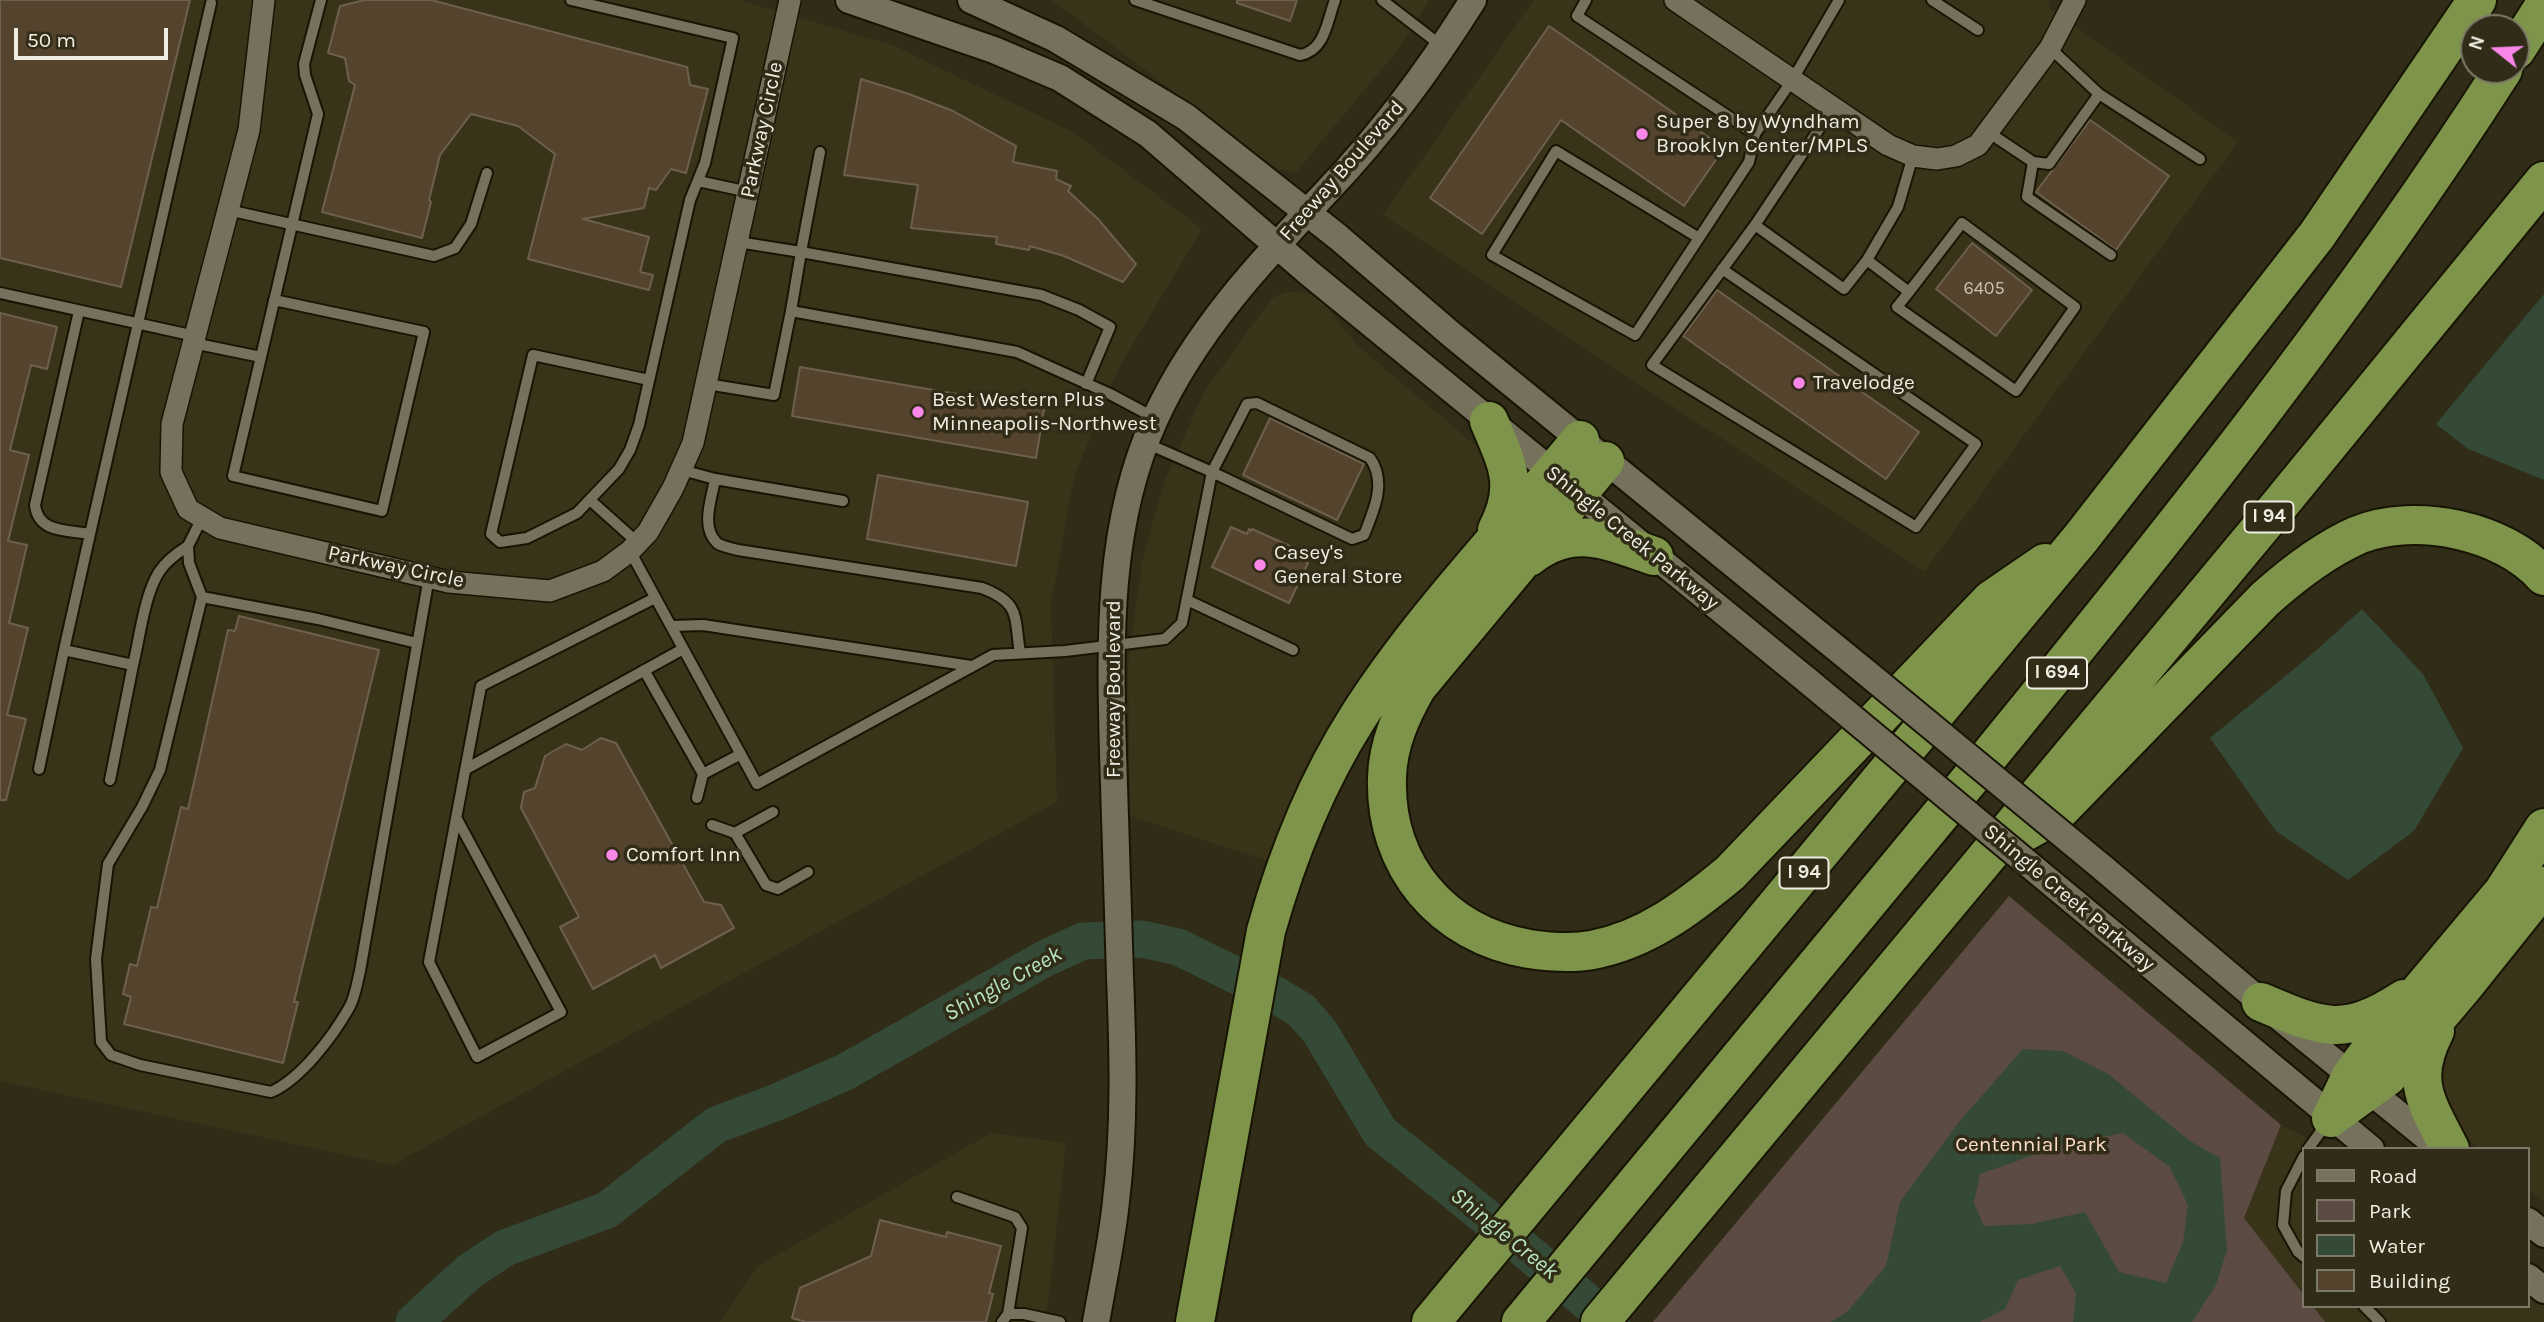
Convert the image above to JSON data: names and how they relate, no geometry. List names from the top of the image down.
{
  "streets": {
    "highway": ["I 94", "I 694"],
    "street": ["Parkway Circle", "Freeway Boulevard", "Shingle Creek Parkway"]
  },
  "crossings": [
    ["Freeway Boulevard", "Shingle Creek Parkway"]
  ],
  "water": ["Shingle Creek"],
  "parks": ["Centennial Park"],
  "places": [
    "Super 8 by Wyndham Brooklyn Center/MPLS",
    "Travelodge",
    "Best Western Plus Minneapolis-Northwest",
    "Casey's General Store",
    "Comfort Inn"
  ],
  "house_numbers": ["6405"],
  "legend": [
    "Road",
    "Park",
    "Water",
    "Building"
  ],
  "scale_bar": "50 m",
  "north": "left"
}
